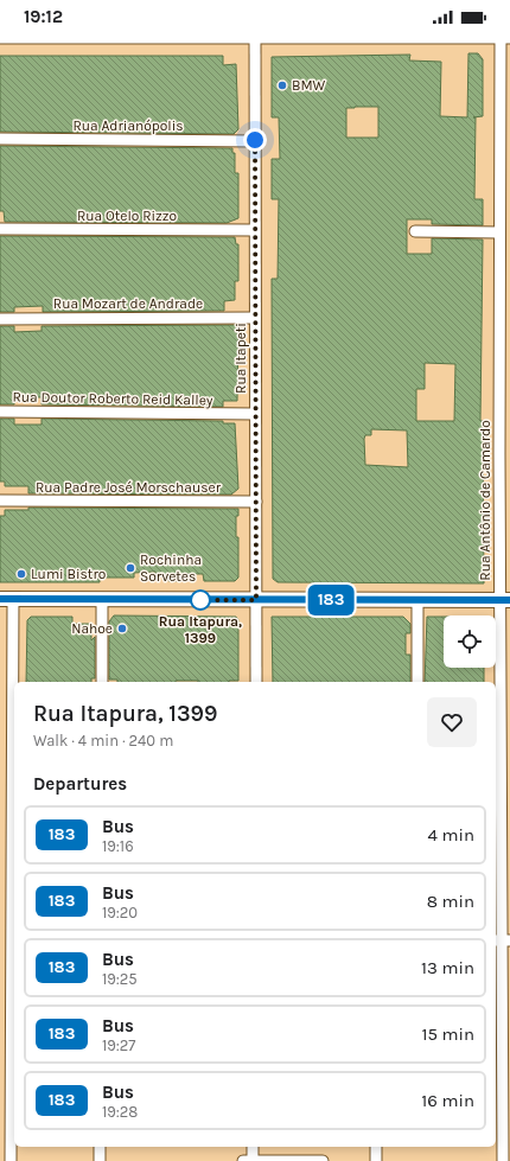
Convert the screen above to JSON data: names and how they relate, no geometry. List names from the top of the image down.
{
  "streets": {
    "street": [
      "Rua Adrianópolis",
      "Rua Otelo Rizzo",
      "Rua Mozart de Andrade",
      "Rua Itapeti",
      "Rua Doutor Roberto Reid Kalley",
      "Rua Padre José Morschauser",
      "Rua Antônio de Camardo"
    ]
  },
  "crossings": [
    ["Rua Adrianópolis", "Rua Itapeti"],
    ["Rua Otelo Rizzo", "Rua Itapeti"],
    ["Rua Mozart de Andrade", "Rua Itapeti"],
    ["Rua Itapeti", "Rua Doutor Roberto Reid Kalley"],
    ["Rua Itapeti", "Rua Padre José Morschauser"]
  ],
  "places": [
    "BMW",
    "Rochinha Sorvetes",
    "Lumi Bistro",
    "Rua Itapura, 1399",
    "Nahoe"
  ],
  "lines": ["bus line 183"],
  "page": {
    "status": "19:12",
    "on_map": "183",
    "heading": [
      ["Rua Itapura, 1399", "Walk · 4 min · 240 m"],
      "Departures"
    ],
    "list": [
      {
        "mark": "183",
        "name": "Bus",
        "note": "19:16",
        "value": "4 min"
      },
      {
        "mark": "183",
        "name": "Bus",
        "note": "19:20",
        "value": "8 min"
      },
      {
        "mark": "183",
        "name": "Bus",
        "note": "19:25",
        "value": "13 min"
      },
      {
        "mark": "183",
        "name": "Bus",
        "note": "19:27",
        "value": "15 min"
      },
      {
        "mark": "183",
        "name": "Bus",
        "note": "19:28",
        "value": "16 min"
      }
    ]
  }
}
